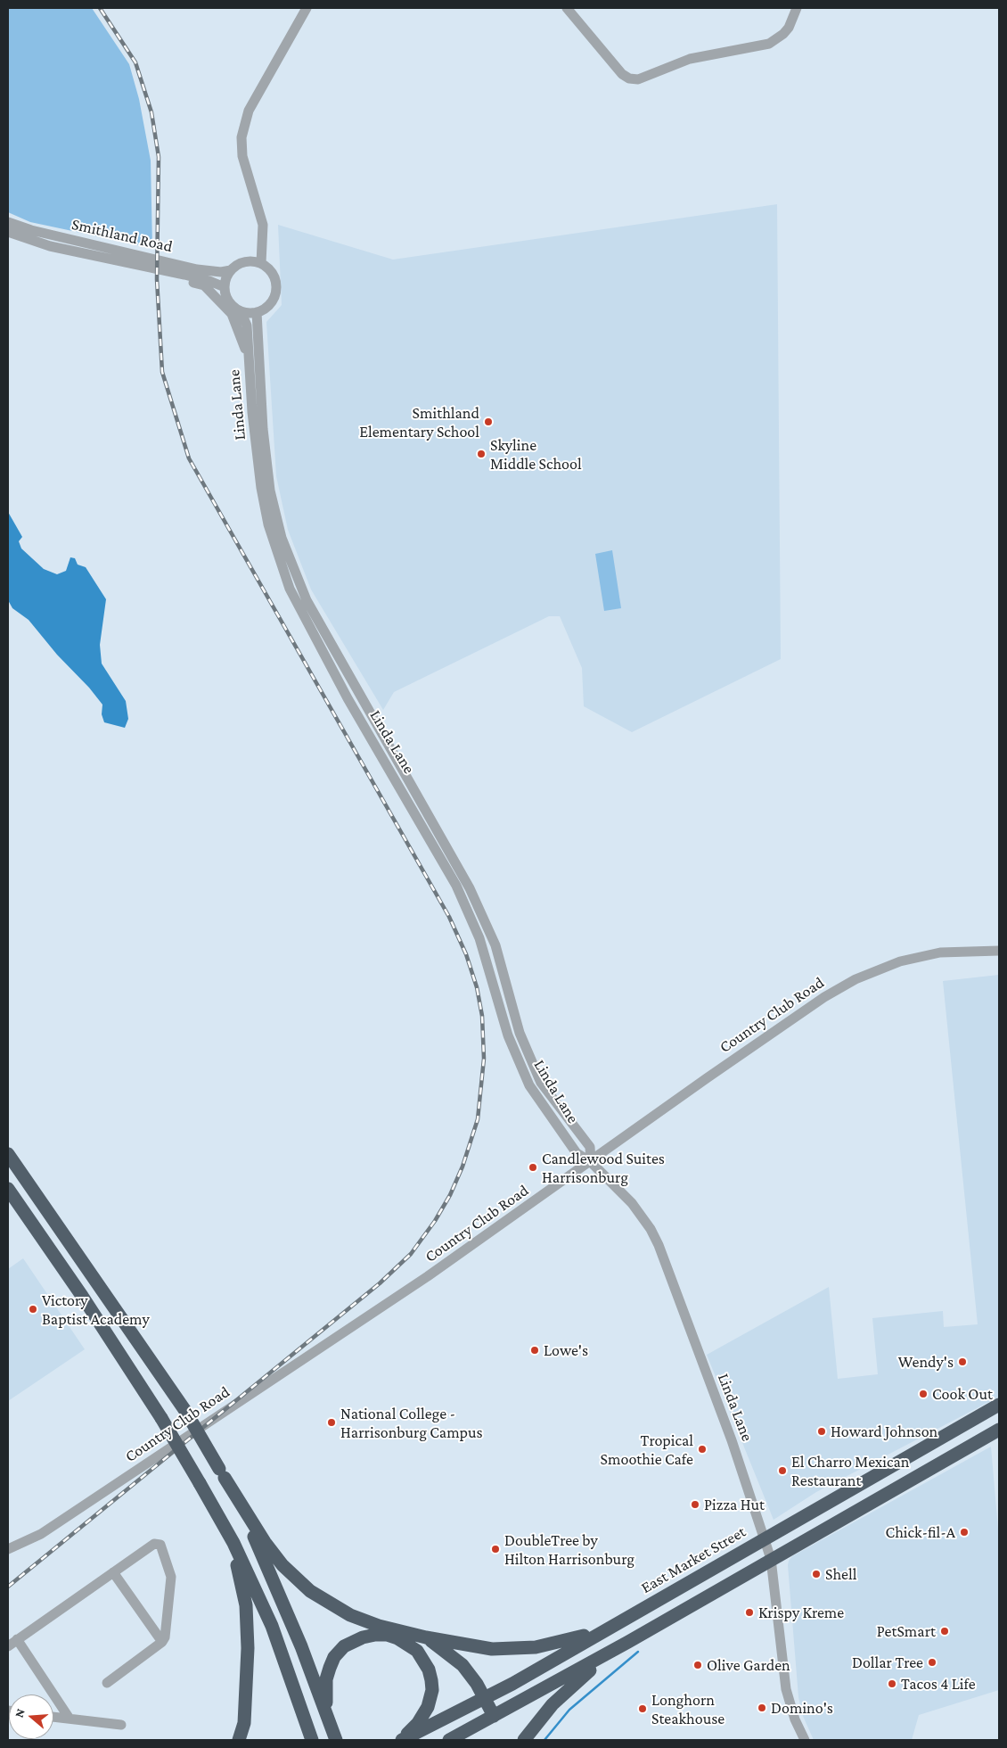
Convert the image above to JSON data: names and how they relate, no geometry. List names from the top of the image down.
{
  "streets": {
    "highway": ["East Market Street"],
    "street": ["Smithland Road", "Linda Lane", "Country Club Road"]
  },
  "crossings": [
    ["Smithland Road", "Linda Lane"],
    ["Linda Lane", "Country Club Road"],
    ["Linda Lane", "East Market Street"]
  ],
  "places": [
    "Smithland Elementary School",
    "Skyline Middle School",
    "Candlewood Suites Harrisonburg",
    "Victory Baptist Academy",
    "Lowe's",
    "Wendy's",
    "Cook Out",
    "National College - Harrisonburg Campus",
    "Howard Johnson",
    "Tropical Smoothie Cafe",
    "El Charro Mexican Restaurant",
    "Pizza Hut",
    "Chick-fil-A",
    "DoubleTree by Hilton Harrisonburg",
    "Shell",
    "Krispy Kreme",
    "PetSmart",
    "Dollar Tree",
    "Olive Garden",
    "Tacos 4 Life",
    "Domino's",
    "Longhorn Steakhouse"
  ],
  "north": "left"
}
